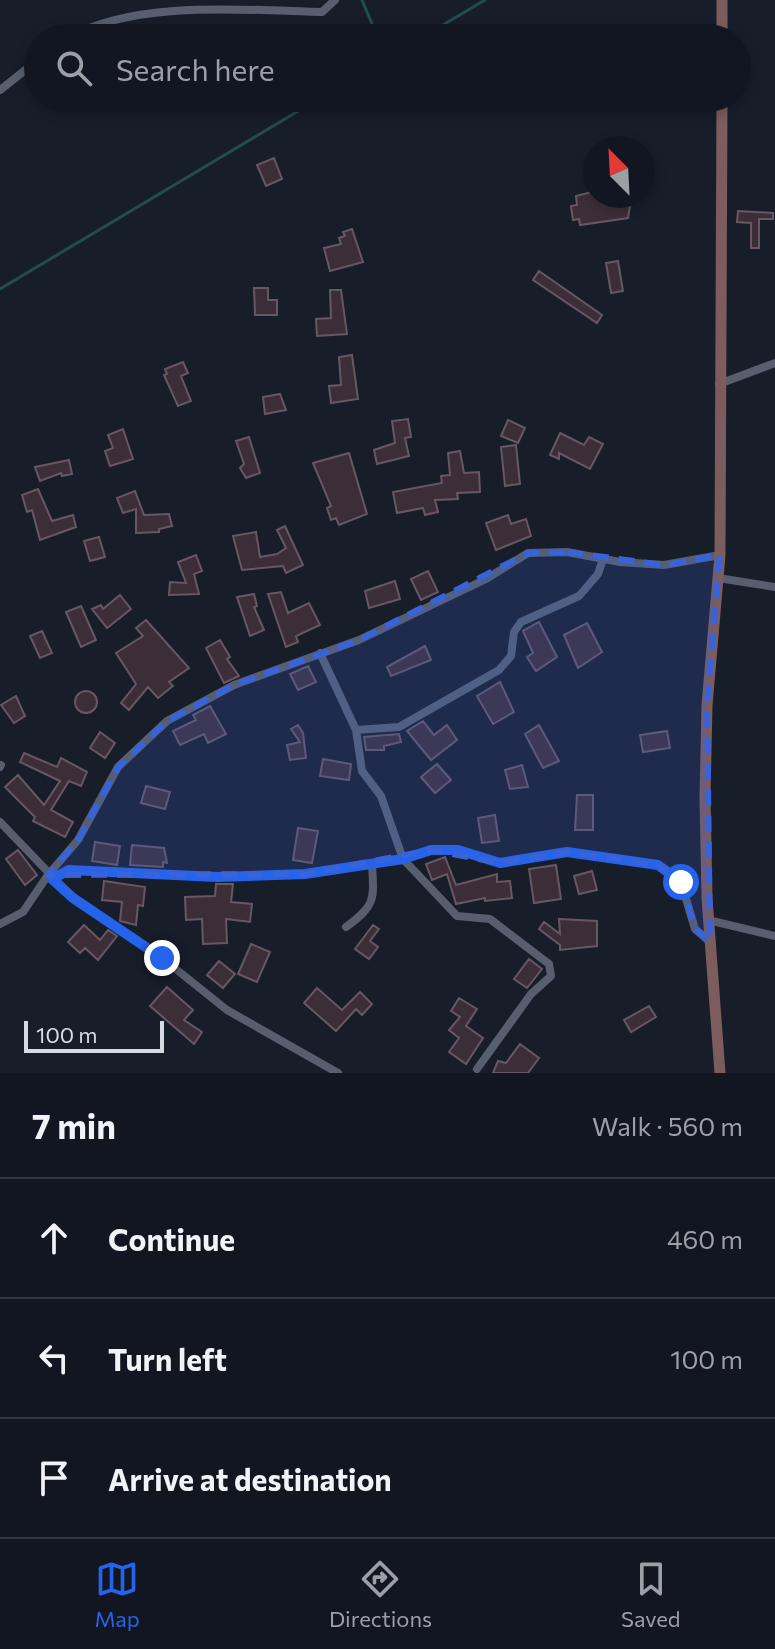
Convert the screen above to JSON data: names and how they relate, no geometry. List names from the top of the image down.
{
  "scale_bar": "100 m",
  "north": "top left",
  "page": {
    "search": "Search here",
    "scale": "100 m",
    "heading": ["7 min", "Walk · 560 m"],
    "list": [
      ["Continue", "460 m"],
      ["Turn left", "100 m"],
      "Arrive at destination"
    ],
    "nav": ["Map", "Directions", "Saved"]
  }
}
